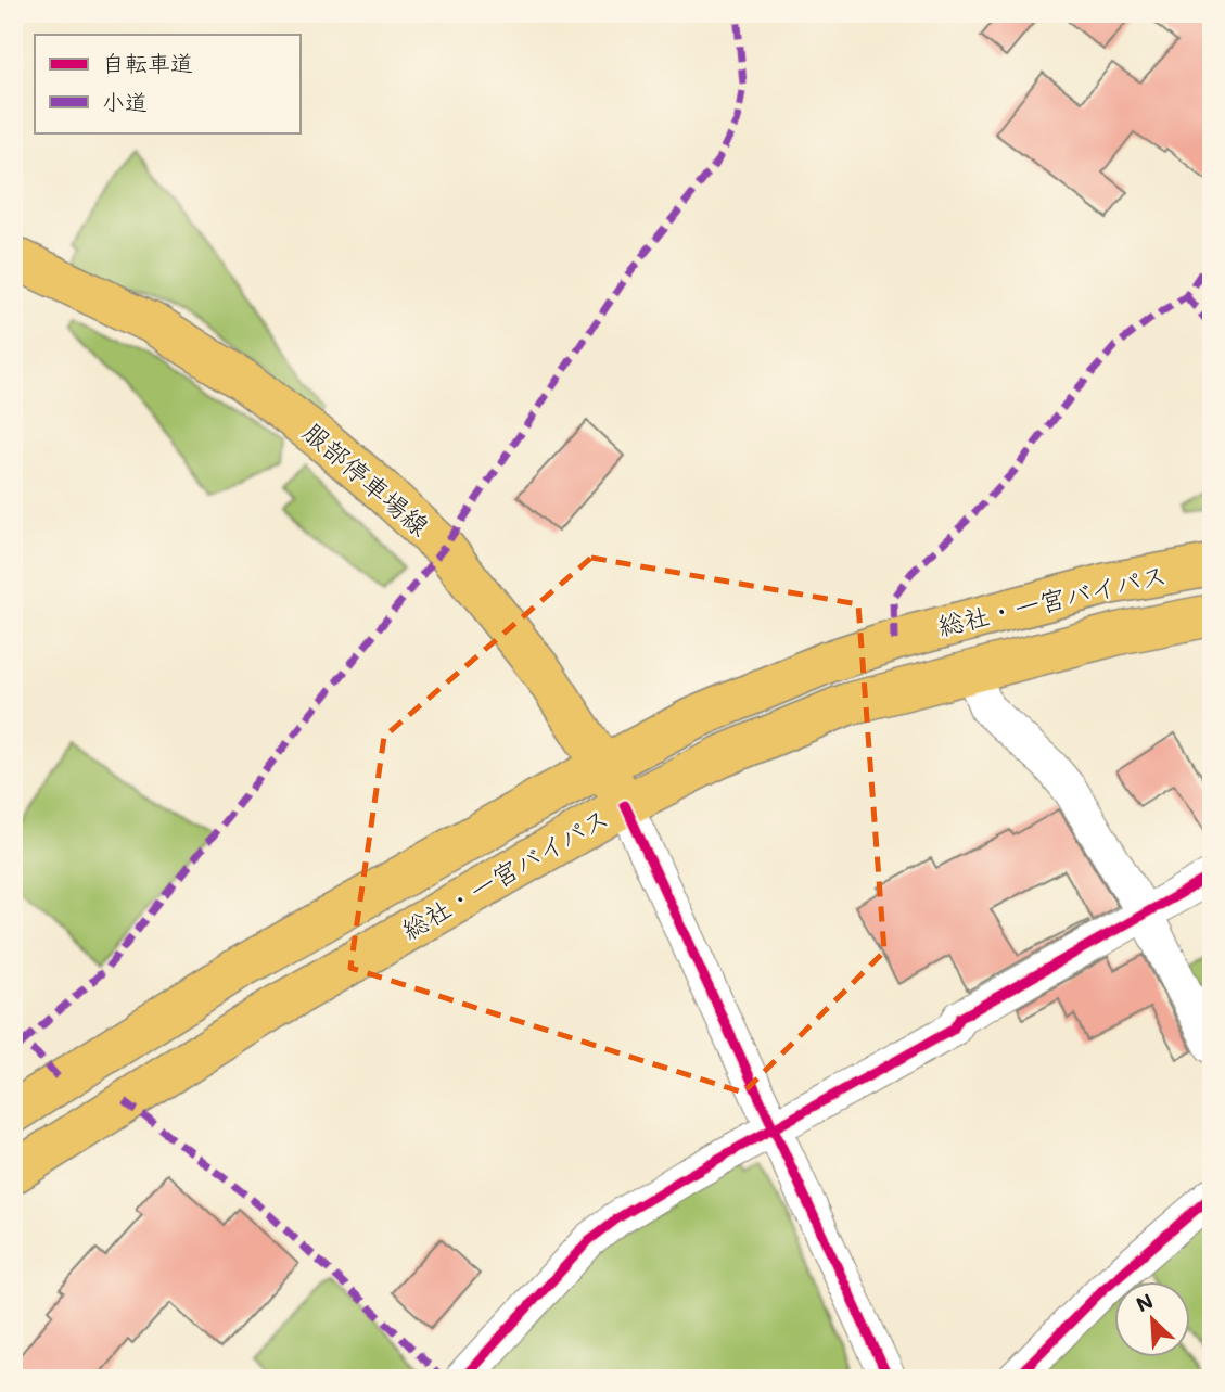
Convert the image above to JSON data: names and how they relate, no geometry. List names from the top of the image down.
{
  "streets": {
    "main road": ["服部停車場線", "総社・一宮バイパス"]
  },
  "crossings": [
    ["服部停車場線", "総社・一宮バイパス"]
  ],
  "legend": ["自転車道", "小道"],
  "north": "top left"
}
